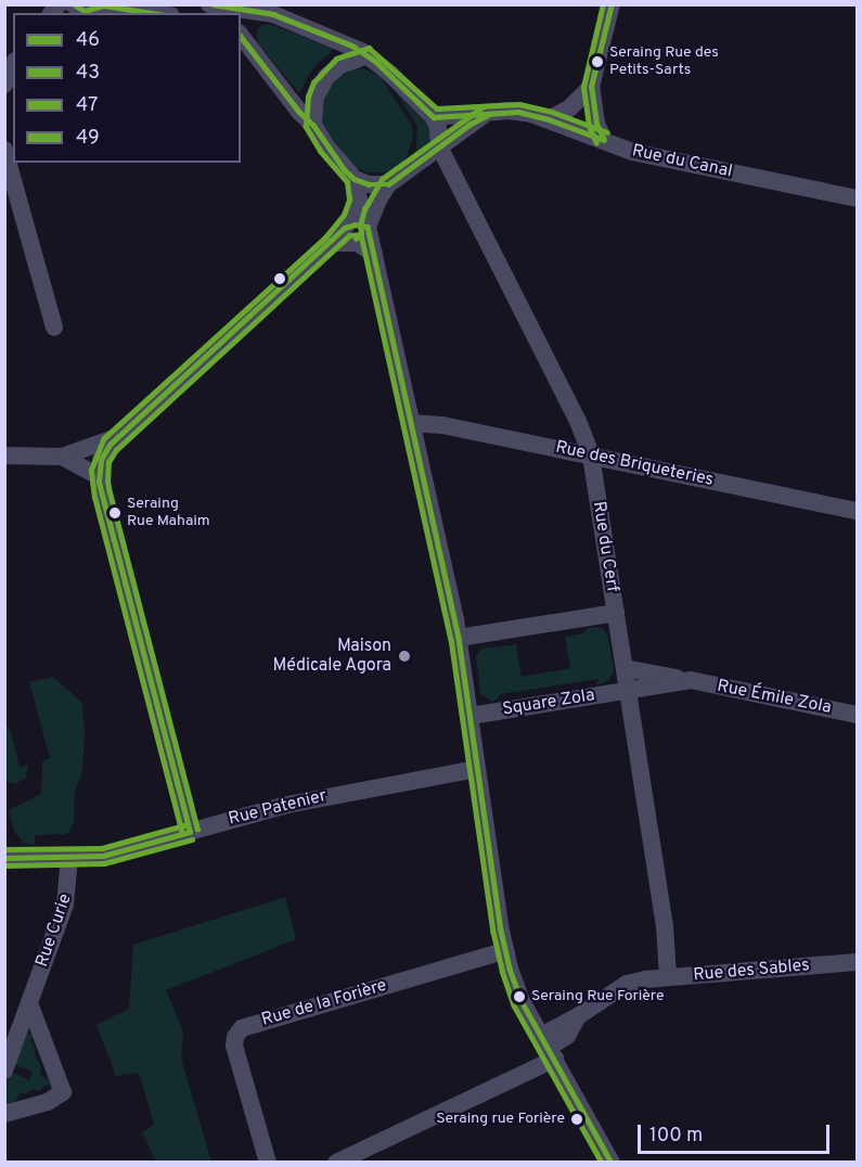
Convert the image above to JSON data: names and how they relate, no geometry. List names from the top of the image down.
{
  "streets": {
    "street": [
      "Rue du Canal",
      "Rue des Briqueteries",
      "Rue du Cerf",
      "Rue Émile Zola",
      "Square Zola",
      "Rue Patenier",
      "Rue Curie",
      "Rue des Sables",
      "Rue de la Forière"
    ]
  },
  "crossings": [
    ["Rue du Canal", "Rue du Cerf"],
    ["Rue des Briqueteries", "Rue du Cerf"],
    ["Rue du Cerf", "Rue Émile Zola"],
    ["Rue du Cerf", "Square Zola"],
    ["Rue du Cerf", "Rue des Sables"],
    ["Rue Émile Zola", "Square Zola"],
    ["Rue Patenier", "Rue Curie"]
  ],
  "places": [
    "Seraing Rue des Petits-Sarts",
    "Seraing Rue Mahaim",
    "Maison Médicale Agora",
    "Seraing Rue Forière",
    "Seraing rue Forière"
  ],
  "lines": [
    "transit line 47",
    "transit line 49",
    "transit line 46",
    "transit line 43"
  ],
  "legend": [
    "46",
    "43",
    "47",
    "49"
  ],
  "scale_bar": "100 m"
}
